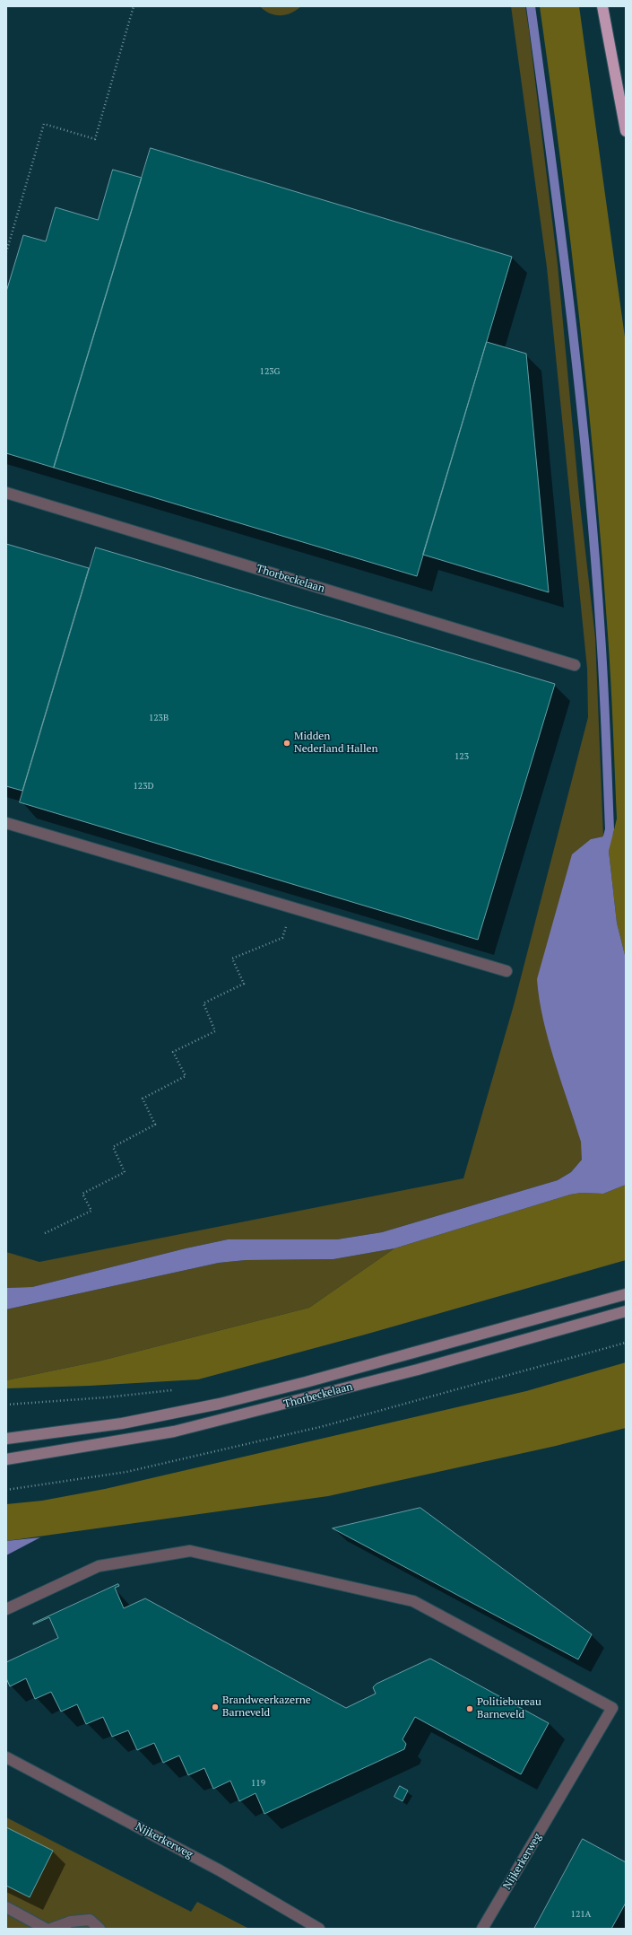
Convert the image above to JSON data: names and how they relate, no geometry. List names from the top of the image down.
{
  "streets": {
    "main road": ["Thorbeckelaan"],
    "street": ["Nijkerkerweg"]
  },
  "places": ["Midden Nederland Hallen", "Brandweerkazerne Barneveld", "Politiebureau Barneveld"],
  "house_numbers": [
    "123G",
    "123B",
    "123",
    "123D",
    "119",
    "121A"
  ]
}
